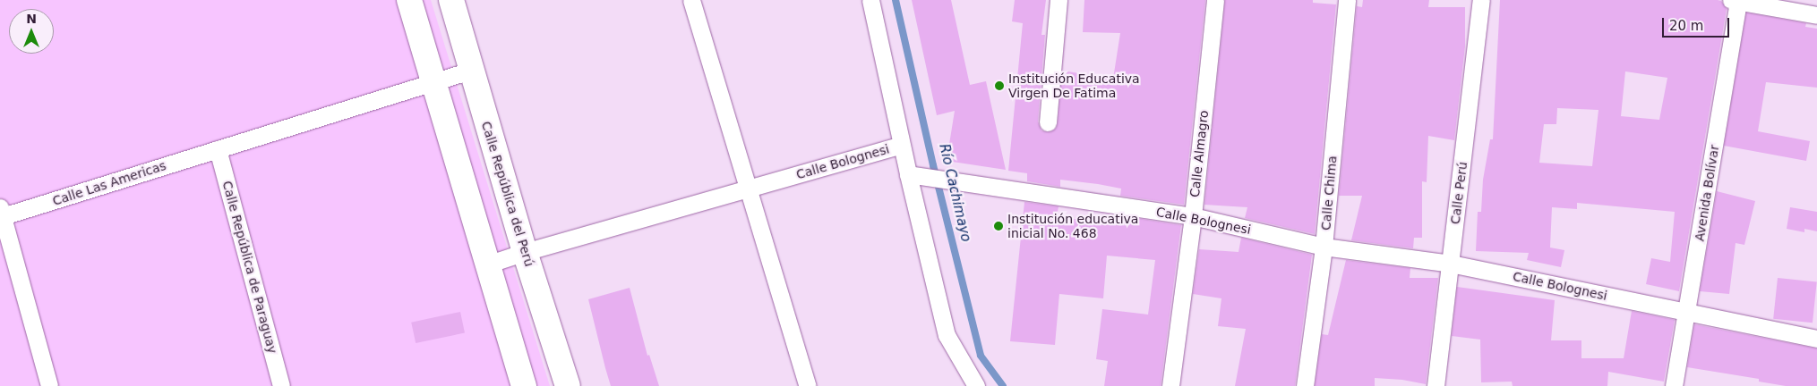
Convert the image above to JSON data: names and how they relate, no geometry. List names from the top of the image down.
{
  "streets": {
    "main road": ["Calle República del Perú"],
    "street": [
      "Calle Almagro",
      "Calle Bolognesi",
      "Calle Las Americas",
      "Calle Chima",
      "Calle Perú",
      "Avenida Bolívar",
      "Calle República de Paraguay"
    ]
  },
  "crossings": [
    ["Calle Almagro", "Calle Bolognesi"],
    ["Calle Bolognesi", "Calle Chima"],
    ["Calle Bolognesi", "Calle Perú"],
    ["Calle Bolognesi", "Avenida Bolívar"],
    ["Calle Bolognesi", "Calle República del Perú"],
    ["Calle Las Americas", "Calle República del Perú"],
    ["Calle Las Americas", "Calle República de Paraguay"]
  ],
  "water": ["Río Cachimayo"],
  "places": ["Institución Educativa Virgen De Fatima", "Institución educativa inicial No. 468"],
  "scale_bar": "20 m",
  "north": "top"
}
